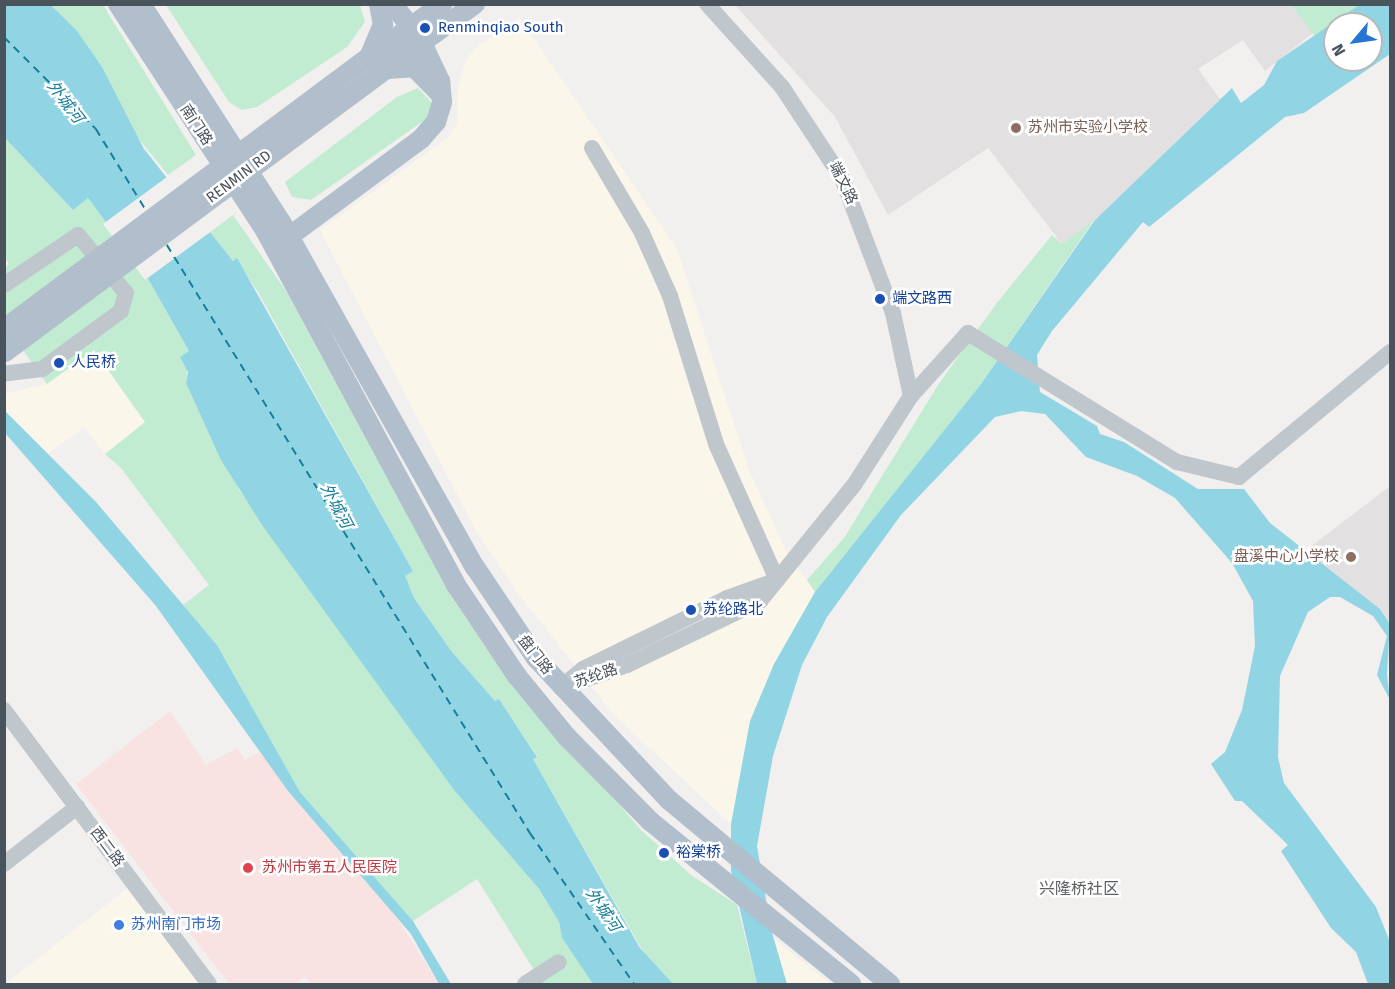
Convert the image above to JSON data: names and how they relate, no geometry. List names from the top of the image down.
{
  "streets": {
    "main road": ["南门路", "RENMIN RD", "盘门路"],
    "street": ["端文路", "苏纶路", "西二路"]
  },
  "crossings": [
    ["南门路", "盘门路"],
    ["盘门路", "苏纶路"]
  ],
  "districts": ["兴隆桥社区"],
  "water": ["外城河"],
  "places": [
    "Renminqiao South",
    "苏州市实验小学校",
    "端文路西",
    "人民桥",
    "盘溪中心小学校",
    "苏纶路北",
    "裕棠桥",
    "苏州市第五人民医院",
    "苏州南门市场"
  ],
  "north": "bottom left"
}
